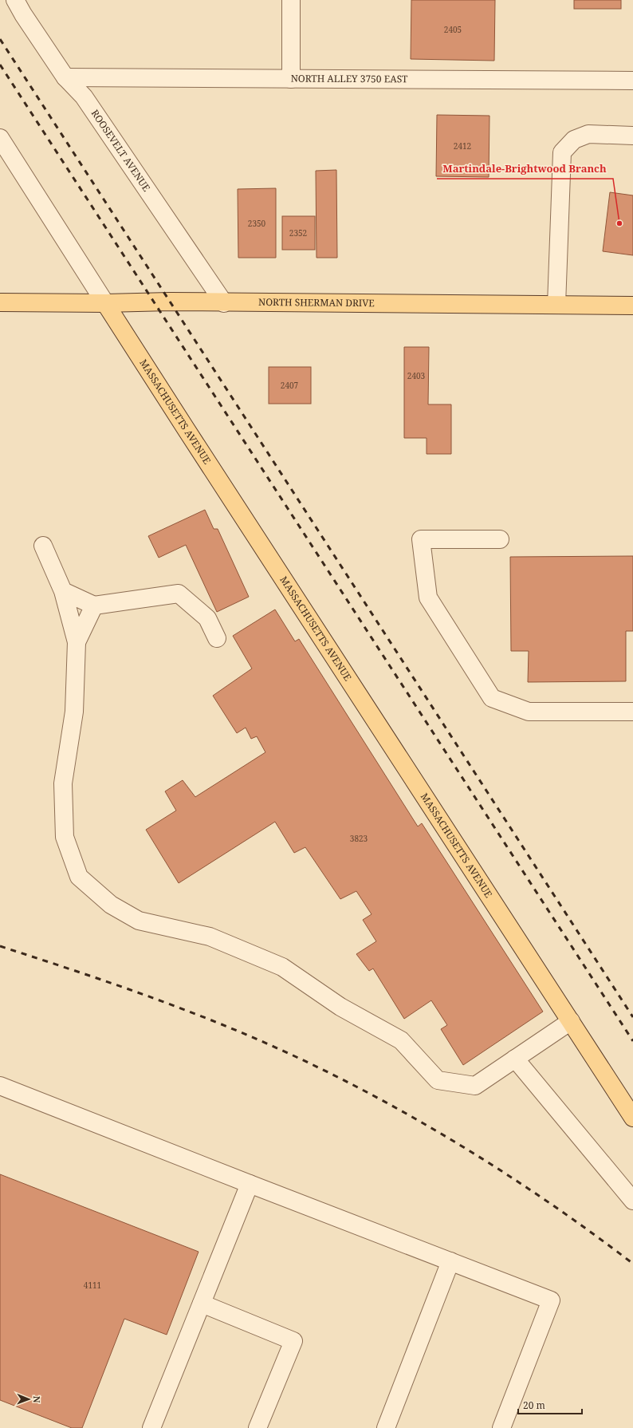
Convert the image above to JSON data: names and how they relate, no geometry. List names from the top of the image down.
{
  "streets": {
    "main road": ["NORTH SHERMAN DRIVE", "MASSACHUSETTS AVENUE"],
    "street": ["NORTH ALLEY 3750 EAST", "ROOSEVELT AVENUE"]
  },
  "crossings": [
    ["NORTH ALLEY 3750 EAST", "ROOSEVELT AVENUE"],
    ["ROOSEVELT AVENUE", "NORTH SHERMAN DRIVE"],
    ["NORTH SHERMAN DRIVE", "MASSACHUSETTS AVENUE"]
  ],
  "places": ["Martindale-Brightwood Branch"],
  "house_numbers": [
    "2405",
    "2412",
    "2350",
    "2352",
    "2403",
    "2407",
    "3823",
    "4111"
  ],
  "scale_bar": "20 m",
  "north": "right"
}
